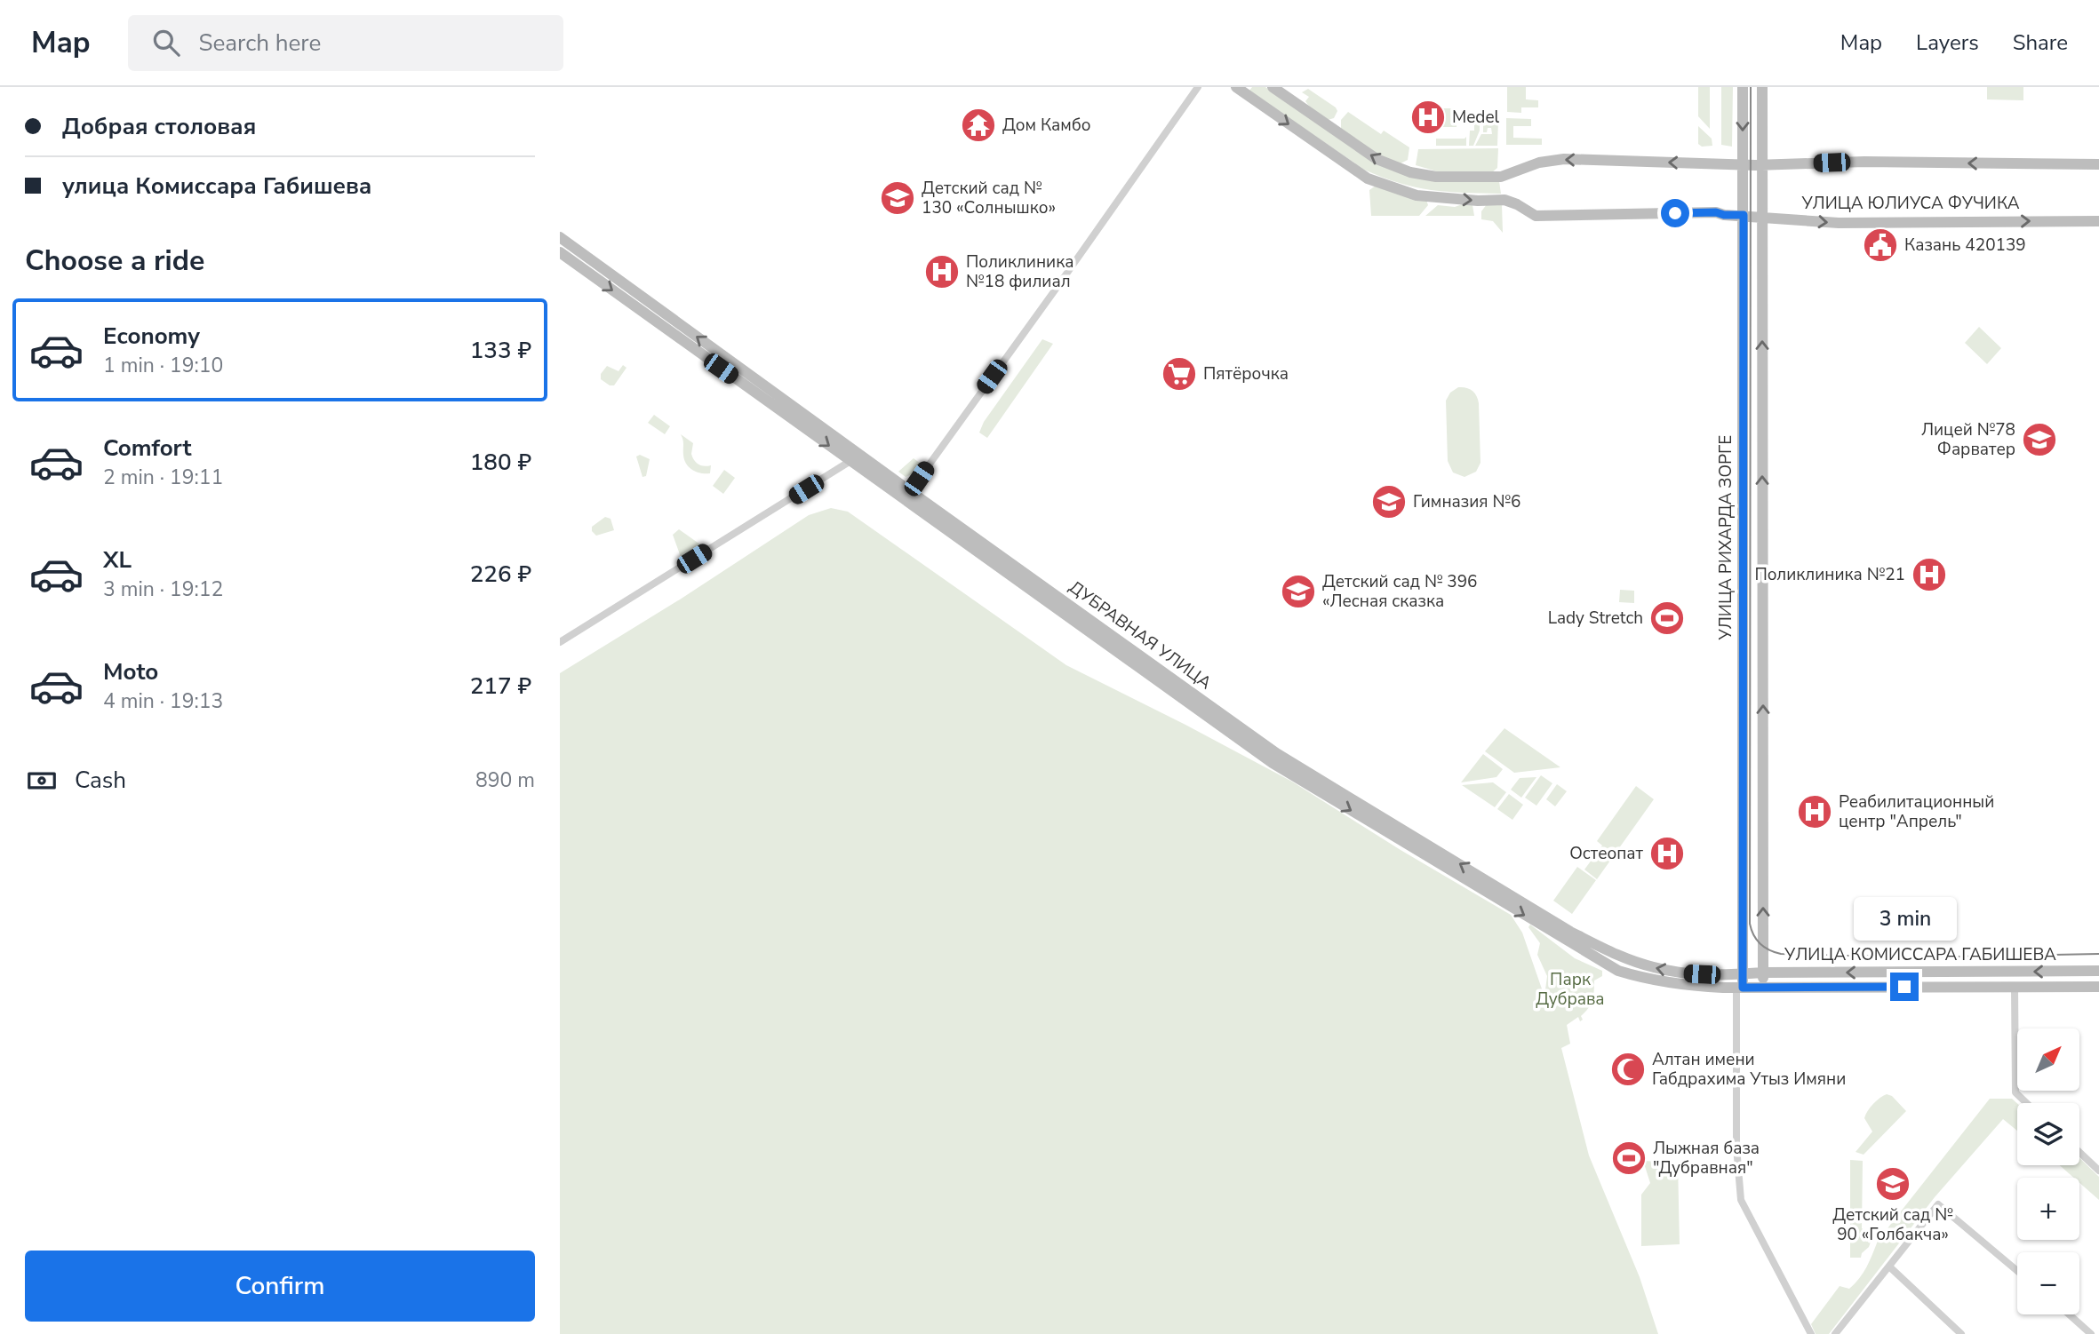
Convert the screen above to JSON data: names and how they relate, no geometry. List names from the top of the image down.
{
  "streets": {
    "street": [
      "УЛИЦА ЮЛИУСА ФУЧИКА",
      "УЛИЦА РИХАРДА ЗОРГЕ",
      "ДУБРАВНАЯ УЛИЦА",
      "УЛИЦА КОМИССАРА ГАБИШЕВА"
    ]
  },
  "crossings": [
    ["УЛИЦА ЮЛИУСА ФУЧИКА", "УЛИЦА РИХАРДА ЗОРГЕ"],
    ["УЛИЦА РИХАРДА ЗОРГЕ", "ДУБРАВНАЯ УЛИЦА"],
    ["УЛИЦА РИХАРДА ЗОРГЕ", "УЛИЦА КОМИССАРА ГАБИШЕВА"],
    ["ДУБРАВНАЯ УЛИЦА", "УЛИЦА КОМИССАРА ГАБИШЕВА"]
  ],
  "parks": ["Парк Дубрава"],
  "places": {
    "hospital": [
      "Medel",
      "Поликлиника №18 филиал",
      "Поликлиника №21",
      "Реабилитационный центр \"Апрель\"",
      "Остеопат"
    ],
    "temple": ["Дом Камбо"],
    "school or university": [
      "Детский сад № 130 «Солнышко»",
      "Лицей №78 Фарватер",
      "Гимназия №6",
      "Детский сад № 396 «Лесная сказка",
      "Детский сад № 90 «Голбакча»"
    ],
    "public building": ["Казань 420139"],
    "supermarket": ["Пятёрочка"],
    "sports": ["Lady Stretch", "Лыжная база \"Дубравная\""],
    "mosque": ["Алтан имени Габдрахима Утыз Имяни"]
  },
  "north": "top right",
  "page": {
    "header": "Map",
    "search": "Search here",
    "nav": ["Map", "Layers", "Share"],
    "banner": ["Добрая столовая", "улица Комиссара Габишева"],
    "heading": "Choose a ride",
    "list": [
      {
        "name": "Economy",
        "note": "1 min · 19:10",
        "value": "133 ₽"
      },
      {
        "name": "Comfort",
        "note": "2 min · 19:11",
        "value": "180 ₽"
      },
      {
        "name": "XL",
        "note": "3 min · 19:12",
        "value": "226 ₽"
      },
      {
        "name": "Moto",
        "note": "4 min · 19:13",
        "value": "217 ₽"
      }
    ],
    "pay": ["Cash", "890 m"],
    "bubble": "3 min",
    "map_buttons": ["+", "−"],
    "buttons": "Confirm"
  }
}
